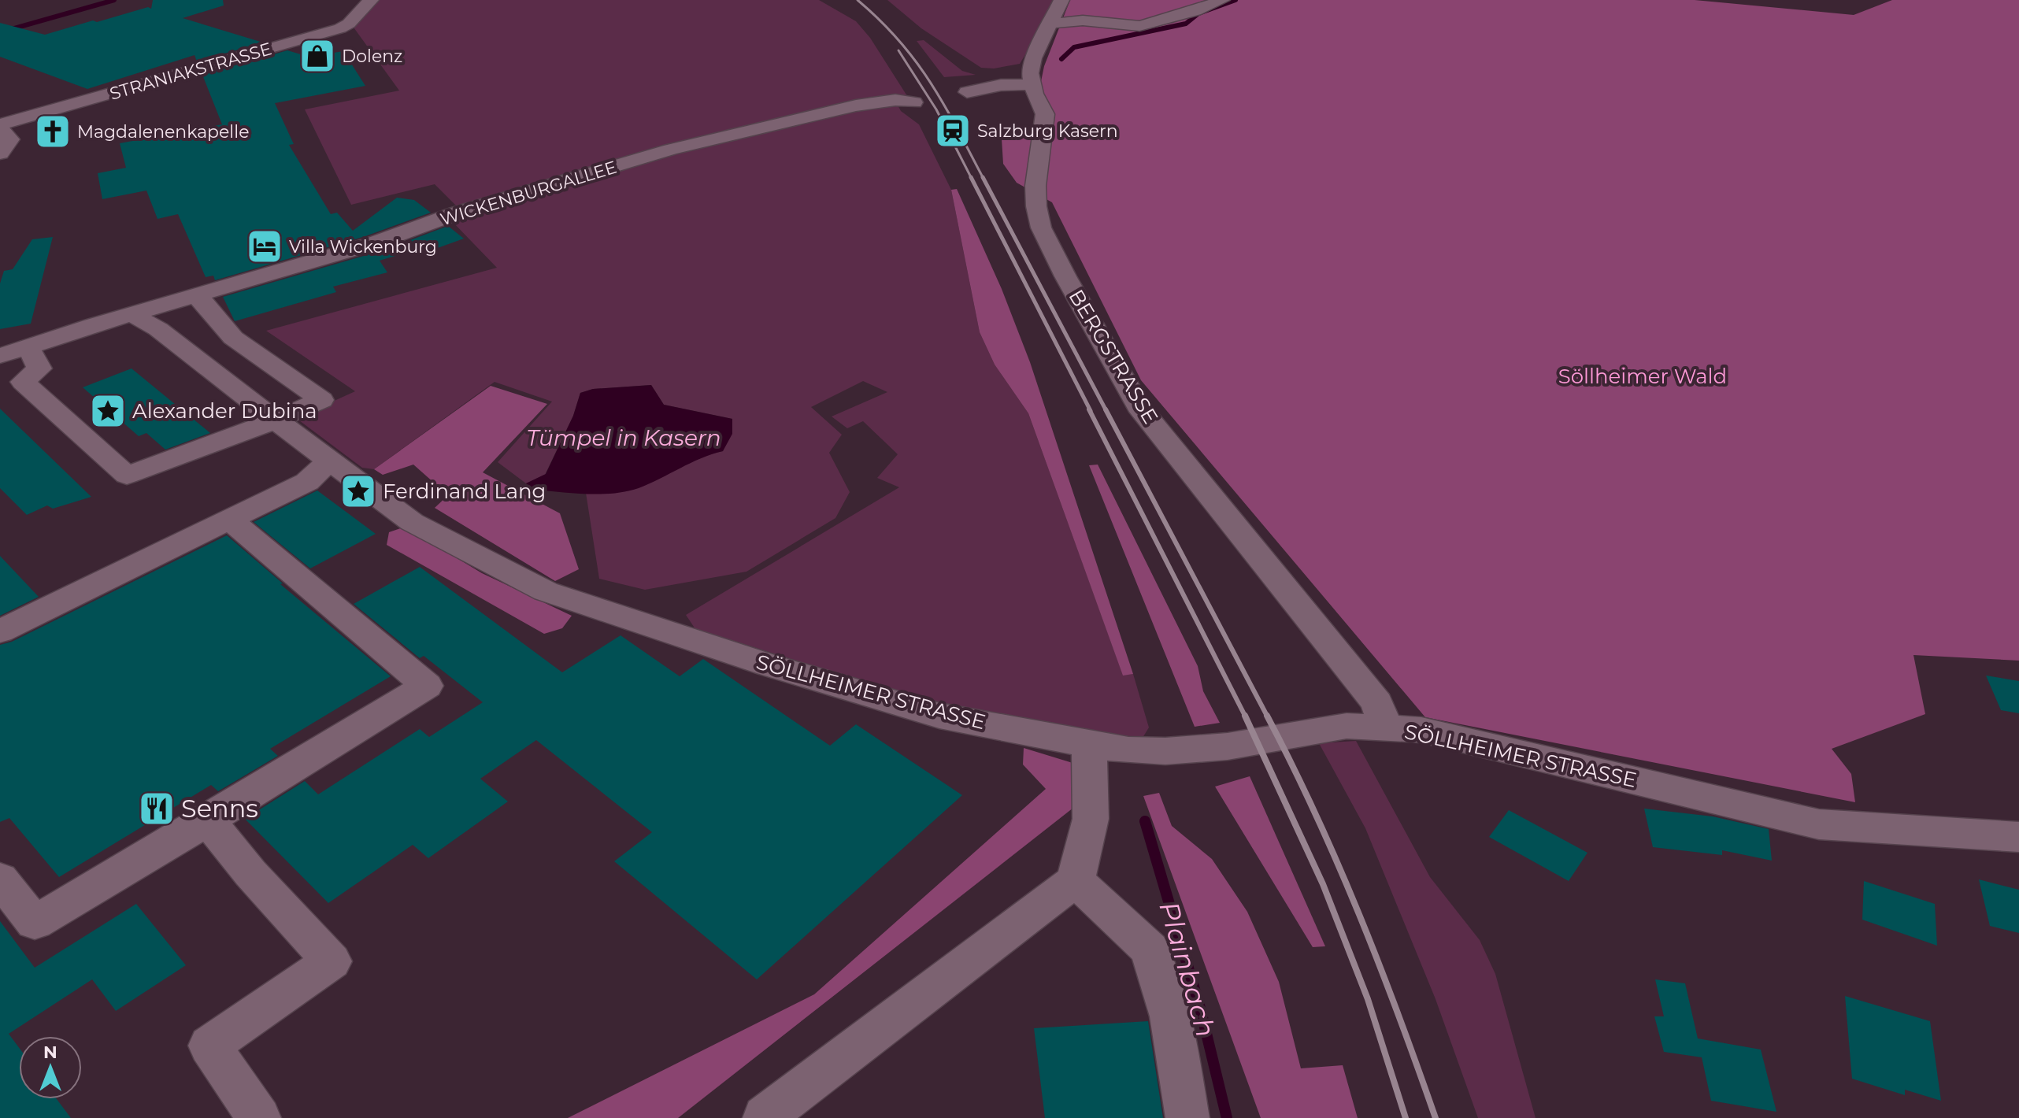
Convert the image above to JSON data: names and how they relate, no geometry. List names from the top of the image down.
{
  "streets": {
    "street": [
      "STRANIAKSTRASSE",
      "WICKENBURGALLEE",
      "BERGSTRASSE",
      "SÖLLHEIMER STRASSE"
    ]
  },
  "crossings": [
    ["WICKENBURGALLEE", "SÖLLHEIMER STRASSE"],
    ["BERGSTRASSE", "SÖLLHEIMER STRASSE"]
  ],
  "water": ["Tümpel in Kasern", "Plainbach"],
  "parks": ["Söllheimer Wald"],
  "places": {
    "shop": ["Dolenz"],
    "station": ["Salzburg Kasern"],
    "church": ["Magdalenenkapelle"],
    "hotel": ["Villa Wickenburg"],
    "place": ["Alexander Dubina", "Ferdinand Lang"],
    "restaurant": ["Senns"]
  },
  "north": "top"
}
